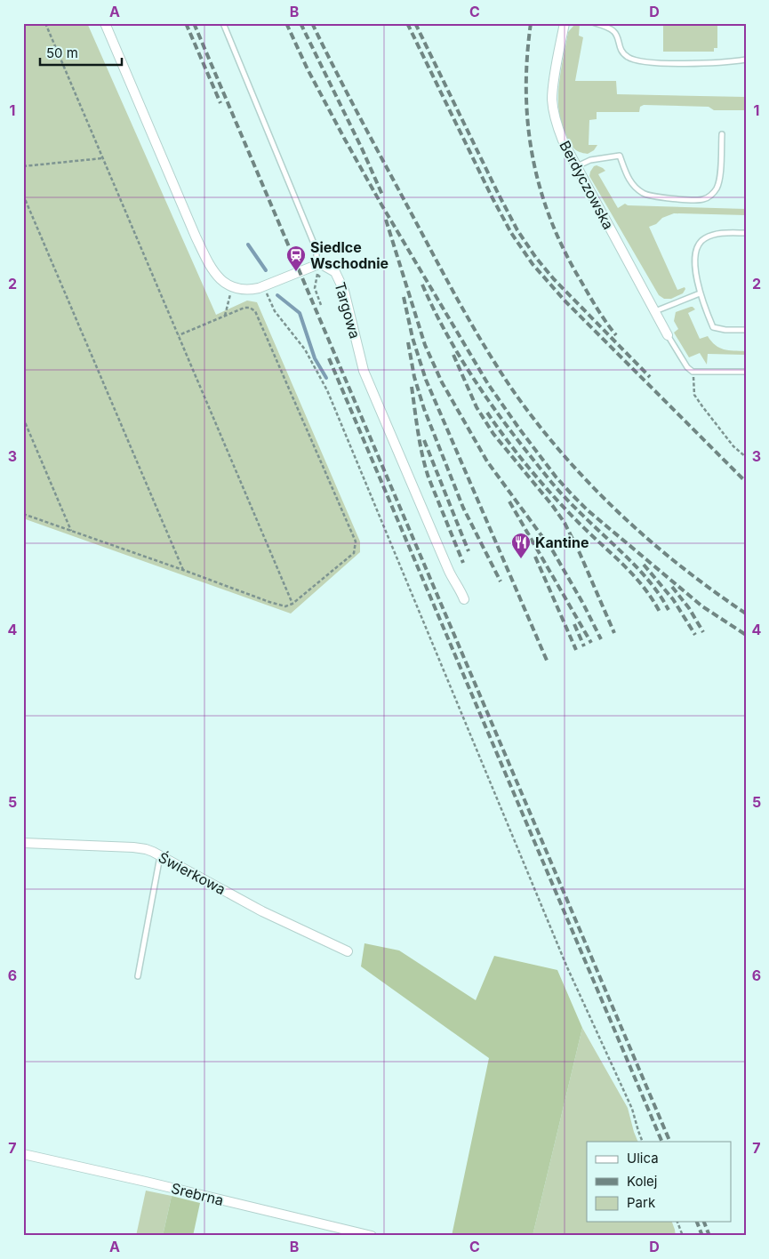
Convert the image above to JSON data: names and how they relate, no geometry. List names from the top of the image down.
{
  "streets": {
    "street": [
      "Berdyczowska",
      "Targowa",
      "Świerkowa",
      "Srebrna"
    ]
  },
  "places": {
    "station": ["Siedlce Wschodnie"],
    "restaurant": ["Kantine"]
  },
  "legend": ["Ulica", "Kolej", "Park"],
  "scale_bar": "50 m",
  "grid": {
    "columns": [
      "A",
      "B",
      "C",
      "D"
    ],
    "rows": [
      "1",
      "2",
      "3",
      "4",
      "5",
      "6",
      "7"
    ]
  }
}
